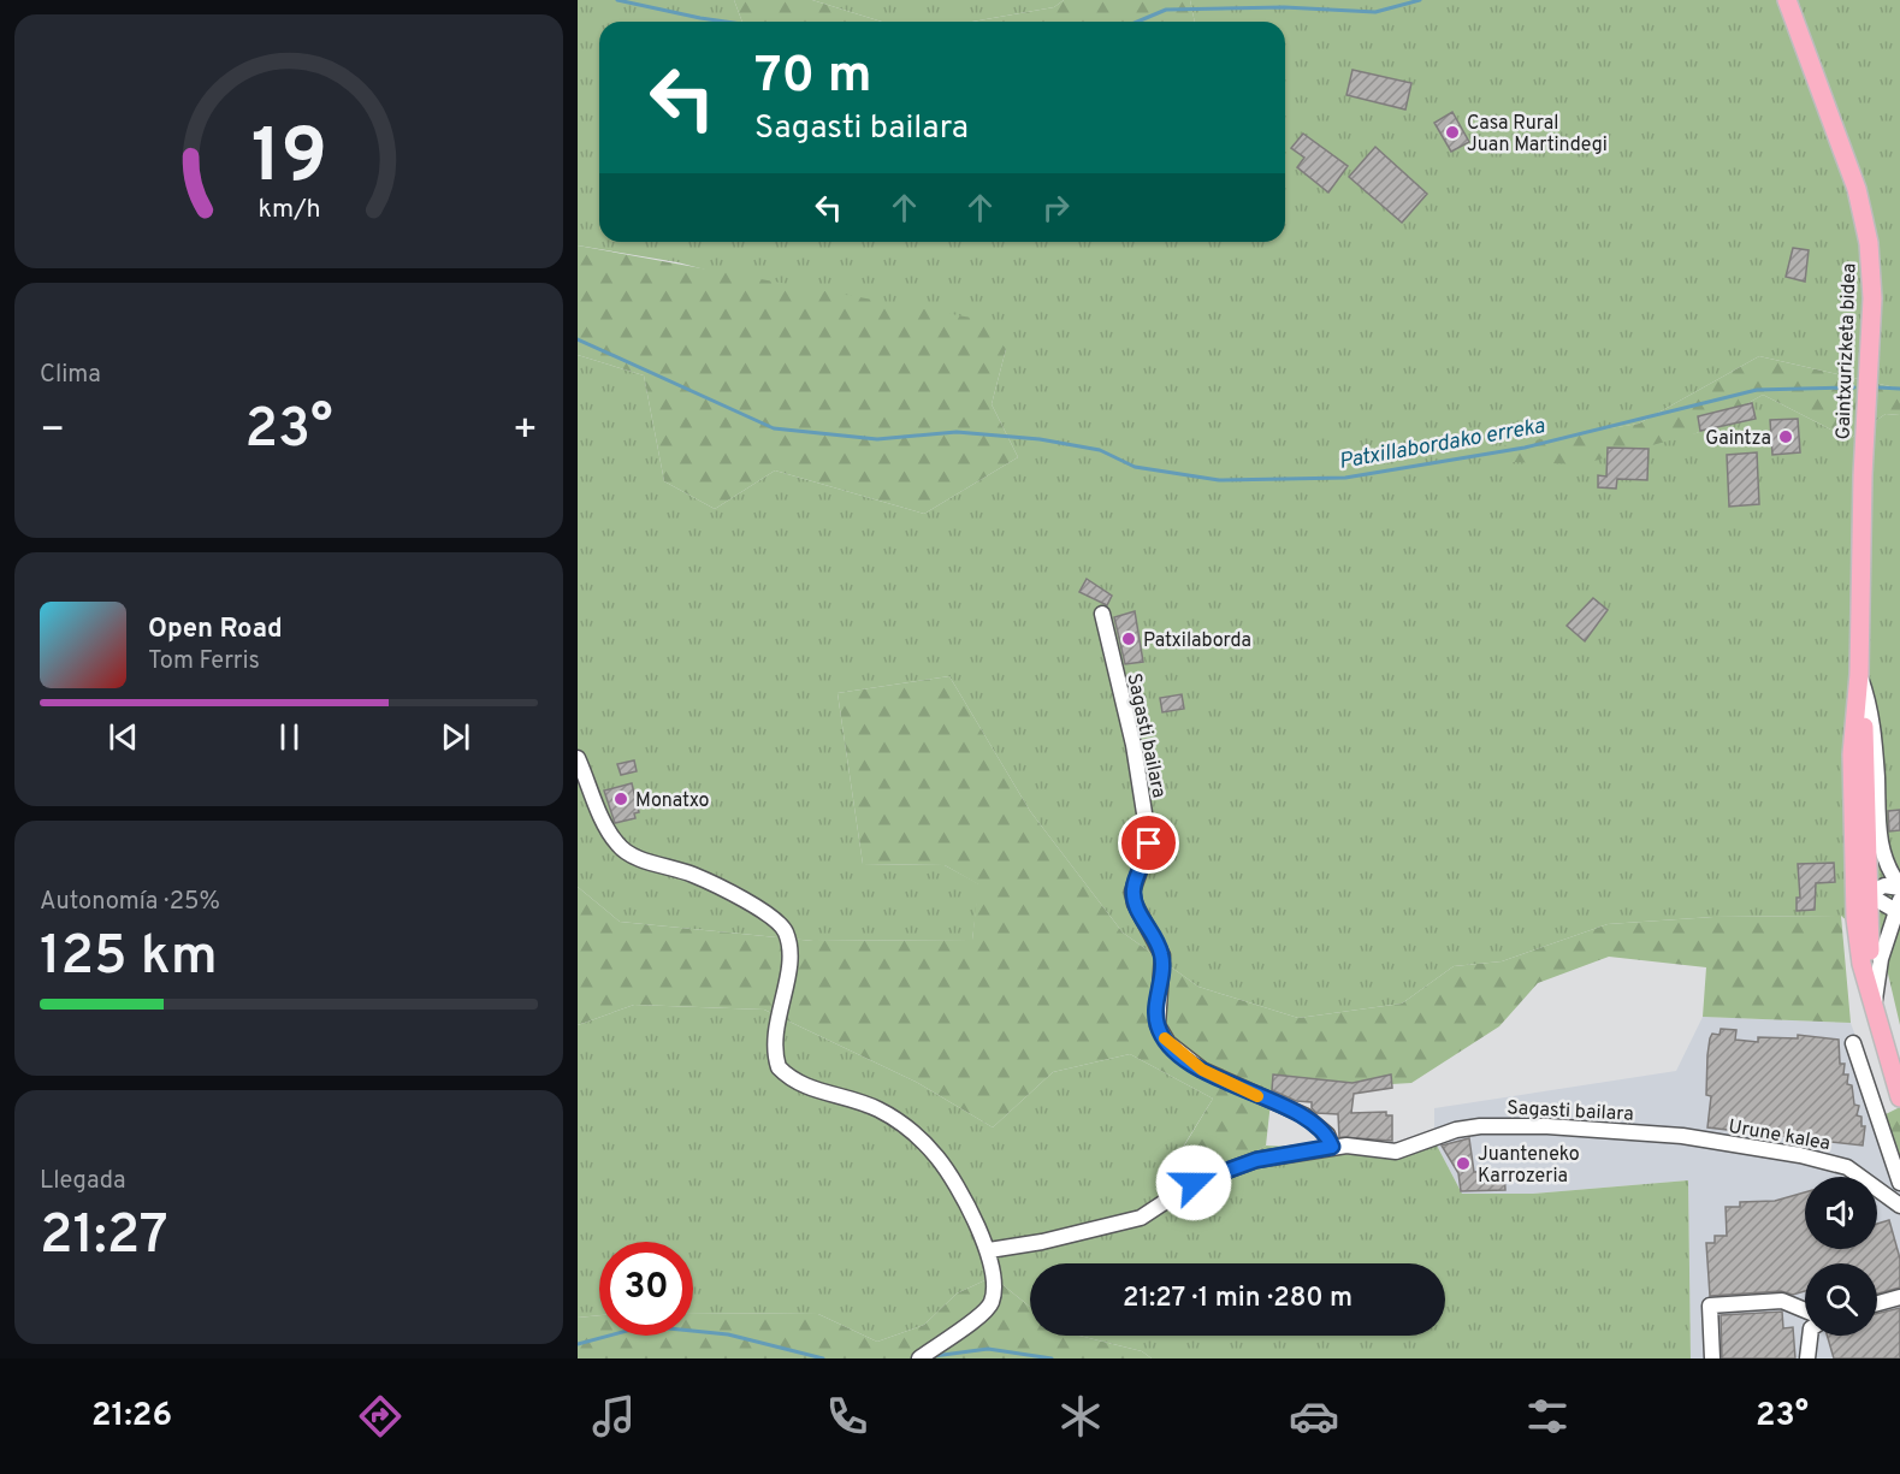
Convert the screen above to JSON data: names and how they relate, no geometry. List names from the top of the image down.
{
  "streets": {
    "main road": ["Gaintxurizketa bidea"],
    "street": ["Sagasti bailara", "Urune kalea"]
  },
  "crossings": [
    ["Sagasti bailara", "Urune kalea"]
  ],
  "water": ["Patxillabordako erreka"],
  "places": [
    "Casa Rural Juan Martindegi",
    "Gaintza",
    "Patxilaborda",
    "Monatxo",
    "Juanteneko Karrozeria"
  ],
  "page": {
    "turn": ["70 m", "Sagasti bailara"],
    "tile": [
      "Clima",
      ["Autonomía · 25%", "125 km"],
      ["Llegada", "21:27"]
    ],
    "heat": ["−", "23°", "+"],
    "song": ["Open Road", "Tom Ferris"],
    "limit": "30",
    "trip": "21:27 · 1 min · 280 m",
    "tabs": ["21:26", "23°"],
    "gauge": ["19", "km/h"]
  }
}
